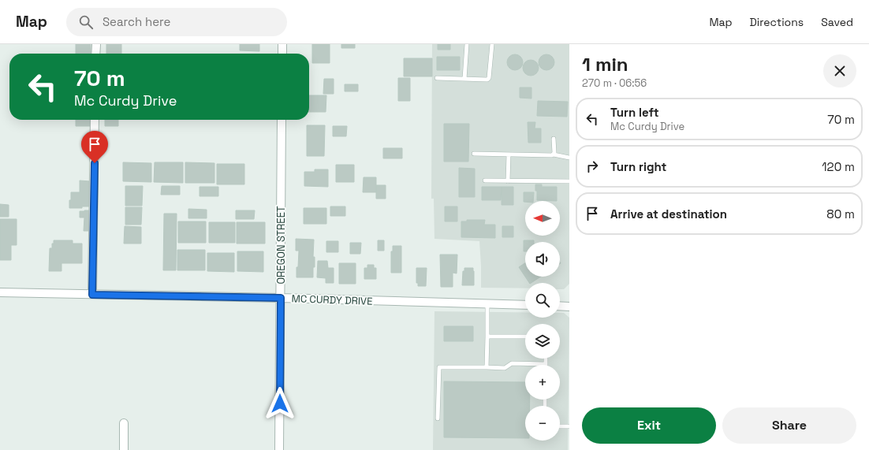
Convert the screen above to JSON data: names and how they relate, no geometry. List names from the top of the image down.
{
  "streets": {
    "street": ["OREGON STREET", "MC CURDY DRIVE"]
  },
  "crossings": [
    ["OREGON STREET", "MC CURDY DRIVE"]
  ],
  "north": "left",
  "page": {
    "header": "Map",
    "search": "Search here",
    "nav": ["Map", "Directions", "Saved"],
    "heading": ["1 min", "270 m · 06:56"],
    "turn": ["70 m", "Mc Curdy Drive"],
    "list": [
      {
        "name": "Turn left",
        "note": "Mc Curdy Drive",
        "value": "70 m"
      },
      {
        "name": "Turn right",
        "value": "120 m"
      },
      {
        "name": "Arrive at destination",
        "value": "80 m"
      }
    ],
    "map_buttons": ["+", "−"],
    "buttons": ["Exit", "Share"]
  }
}
